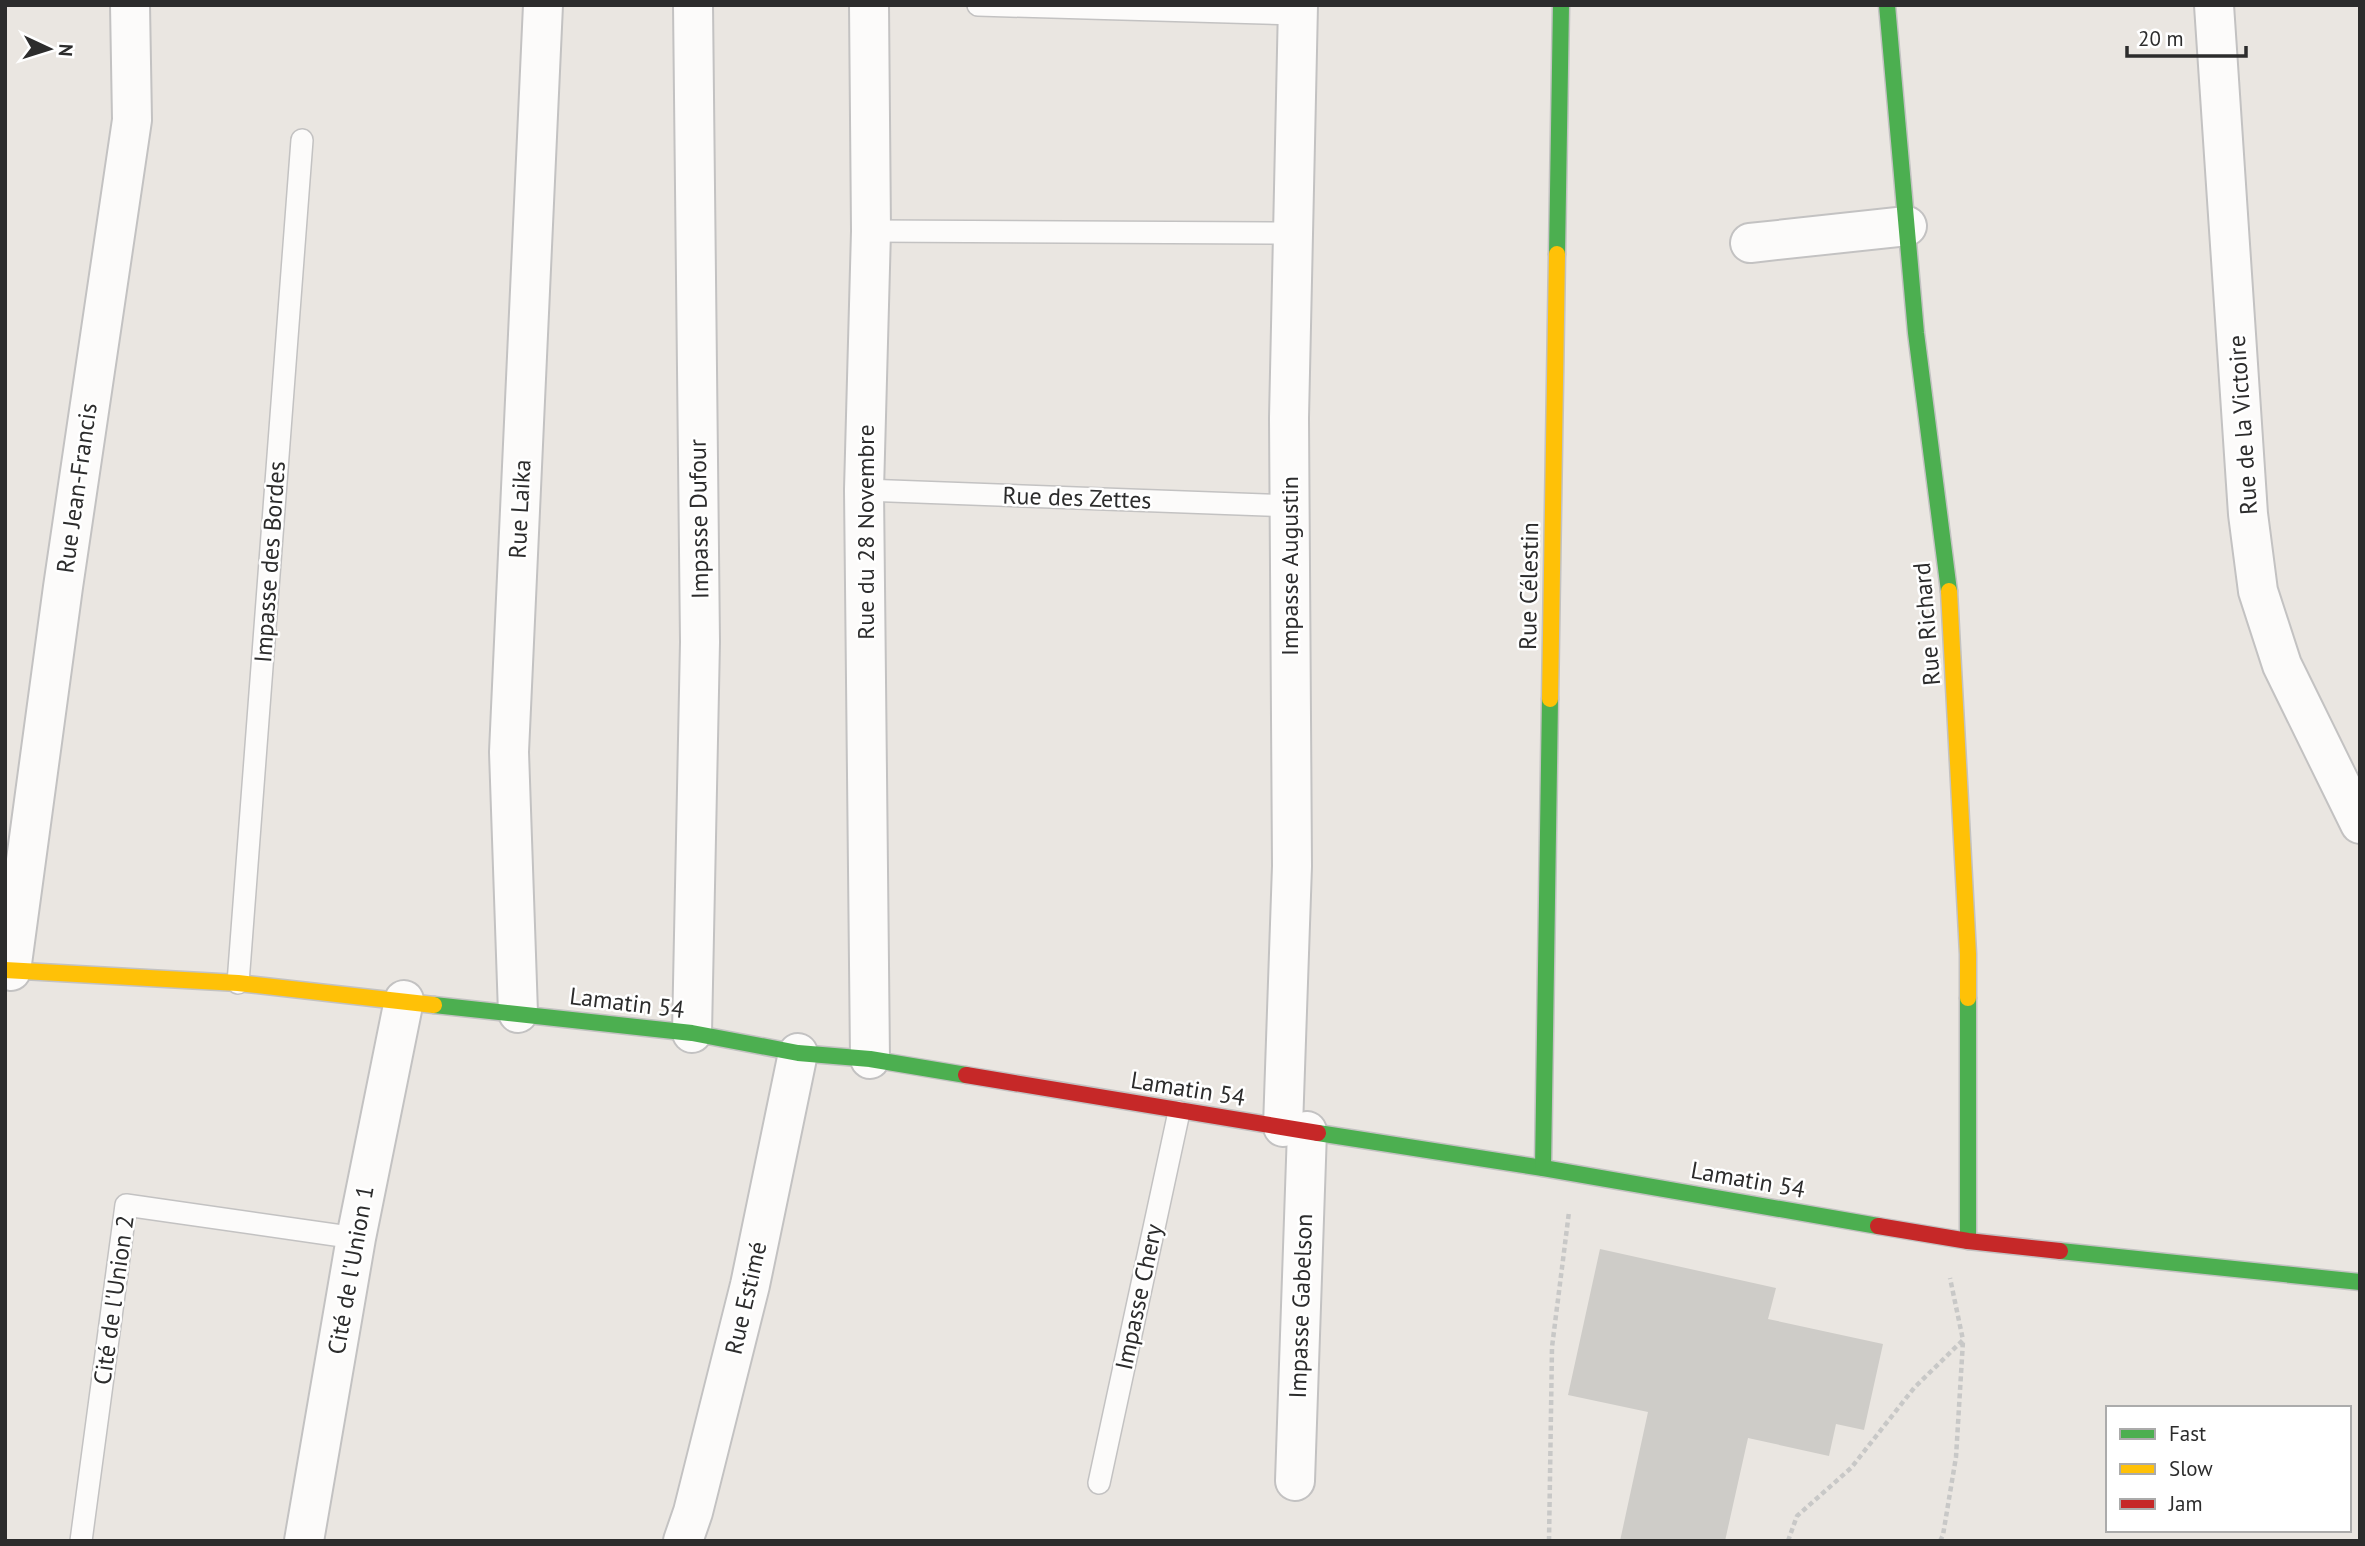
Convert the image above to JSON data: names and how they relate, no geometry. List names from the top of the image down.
{
  "streets": {
    "street": [
      "Rue de la Victoire",
      "Rue Jean-Francis",
      "Rue Laika",
      "Impasse Dufour",
      "Rue du 28 Novembre",
      "Impasse Augustin",
      "Rue Célestin",
      "Rue Richard",
      "Lamatin 54",
      "Cité de l'Union 1",
      "Rue Estimé",
      "Impasse Gabelson"
    ],
    "lane": [
      "Rue des Zettes",
      "Impasse des Bordes",
      "Impasse Chery",
      "Cité de l'Union 2"
    ]
  },
  "crossings": [
    ["Rue Jean-Francis", "Lamatin 54"],
    ["Rue des Zettes", "Rue du 28 Novembre"],
    ["Rue des Zettes", "Impasse Augustin"],
    ["Rue Laika", "Lamatin 54"],
    ["Impasse Dufour", "Lamatin 54"],
    ["Rue du 28 Novembre", "Lamatin 54"],
    ["Impasse des Bordes", "Lamatin 54"],
    ["Impasse Augustin", "Lamatin 54"],
    ["Impasse Augustin", "Impasse Gabelson"],
    ["Rue Célestin", "Lamatin 54"],
    ["Rue Richard", "Lamatin 54"],
    ["Lamatin 54", "Cité de l'Union 1"],
    ["Lamatin 54", "Impasse Chery"],
    ["Lamatin 54", "Rue Estimé"],
    ["Lamatin 54", "Impasse Gabelson"],
    ["Cité de l'Union 1", "Cité de l'Union 2"]
  ],
  "legend": ["Fast", "Slow", "Jam"],
  "scale_bar": "20 m",
  "north": "right"
}
